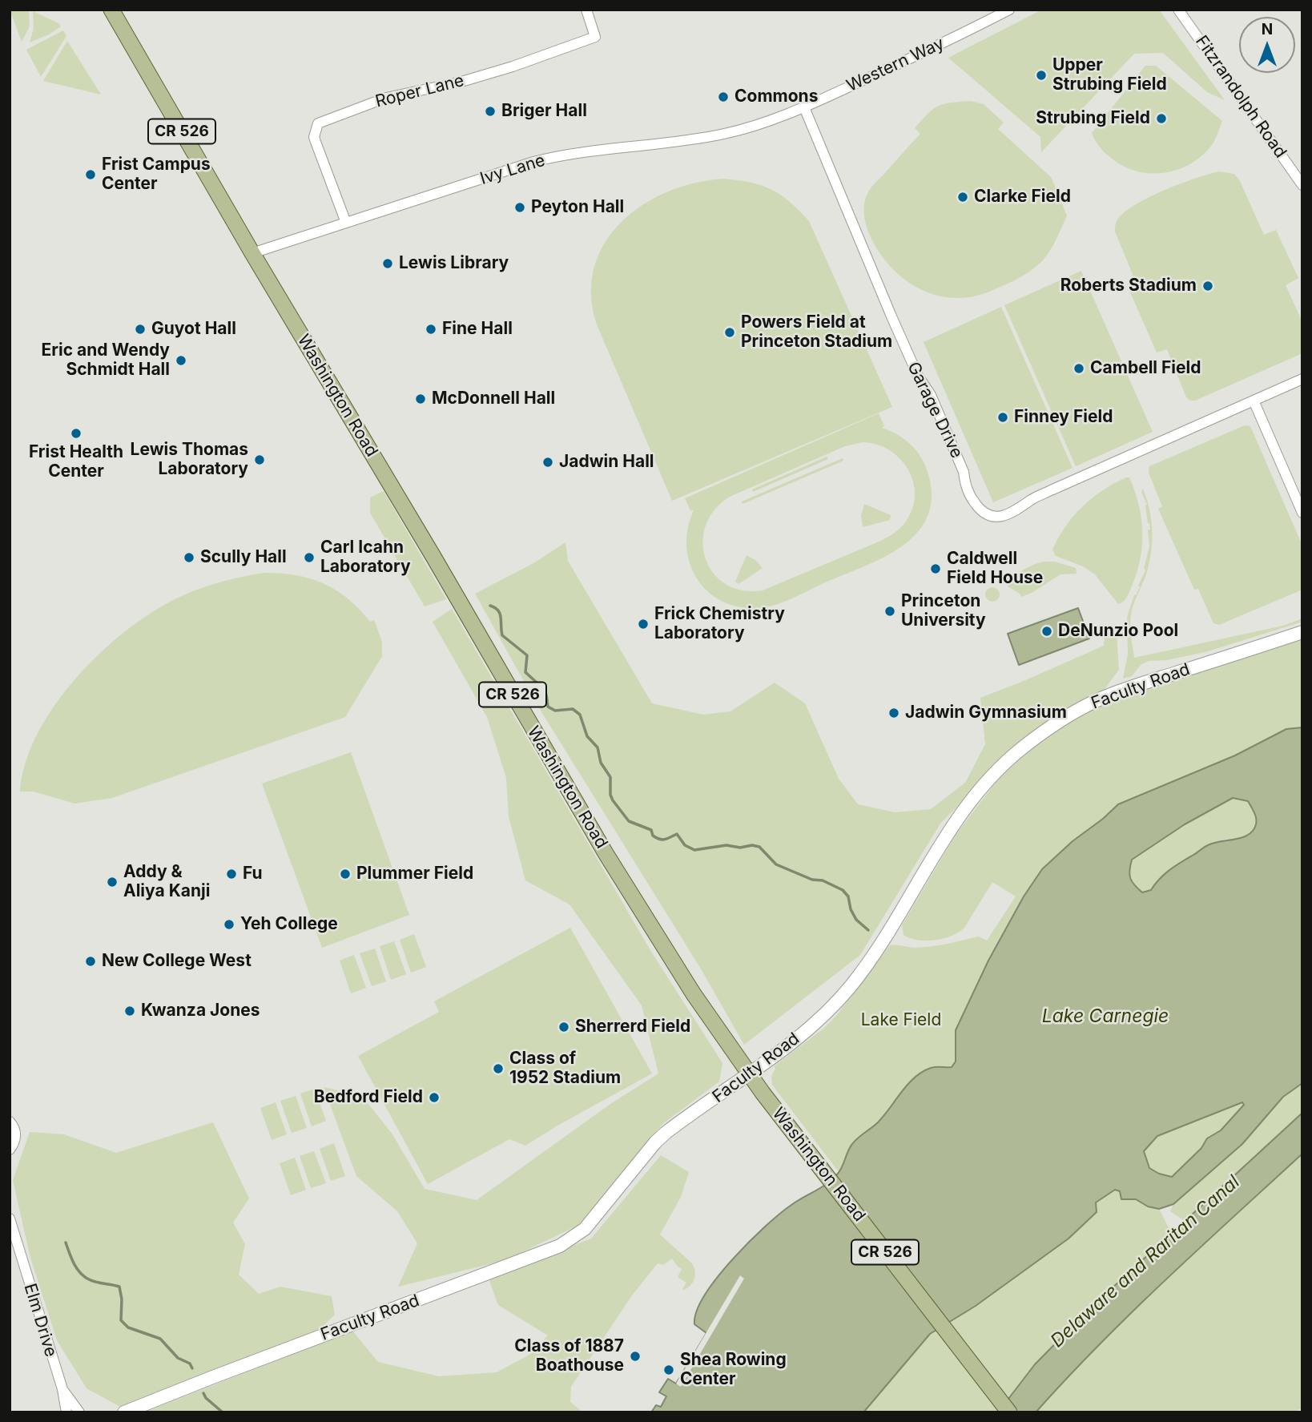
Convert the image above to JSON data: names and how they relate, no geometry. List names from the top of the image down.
{
  "streets": {
    "main road": ["CR 526", "Washington Road"],
    "street": [
      "Western Way",
      "Roper Lane",
      "Fitzrandolph Road",
      "Ivy Lane",
      "Garage Drive",
      "Faculty Road",
      "Elm Drive"
    ]
  },
  "crossings": [
    ["Western Way", "Ivy Lane"],
    ["Western Way", "Garage Drive"],
    ["Roper Lane", "Ivy Lane"],
    ["Ivy Lane", "Washington Road"],
    ["Washington Road", "Faculty Road"]
  ],
  "water": ["Lake Carnegie", "Delaware and Raritan Canal"],
  "parks": ["Lake Field"],
  "places": [
    "Upper Strubing Field",
    "Commons",
    "Briger Hall",
    "Strubing Field",
    "Frist Campus Center",
    "Clarke Field",
    "Peyton Hall",
    "Lewis Library",
    "Roberts Stadium",
    "Guyot Hall",
    "Fine Hall",
    "Powers Field at Princeton Stadium",
    "Eric and Wendy Schmidt Hall",
    "Cambell Field",
    "McDonnell Hall",
    "Finney Field",
    "Frist Health Center",
    "Lewis Thomas Laboratory",
    "Jadwin Hall",
    "Scully Hall",
    "Carl Icahn Laboratory",
    "Caldwell Field House",
    "Princeton University",
    "Frick Chemistry Laboratory",
    "DeNunzio Pool",
    "Jadwin Gymnasium",
    "Fu",
    "Plummer Field",
    "Addy & Aliya Kanji",
    "Yeh College",
    "New College West",
    "Kwanza Jones",
    "Sherrerd Field",
    "Class of 1952 Stadium",
    "Bedford Field",
    "Class of 1887 Boathouse",
    "Shea Rowing Center"
  ],
  "north": "top"
}
